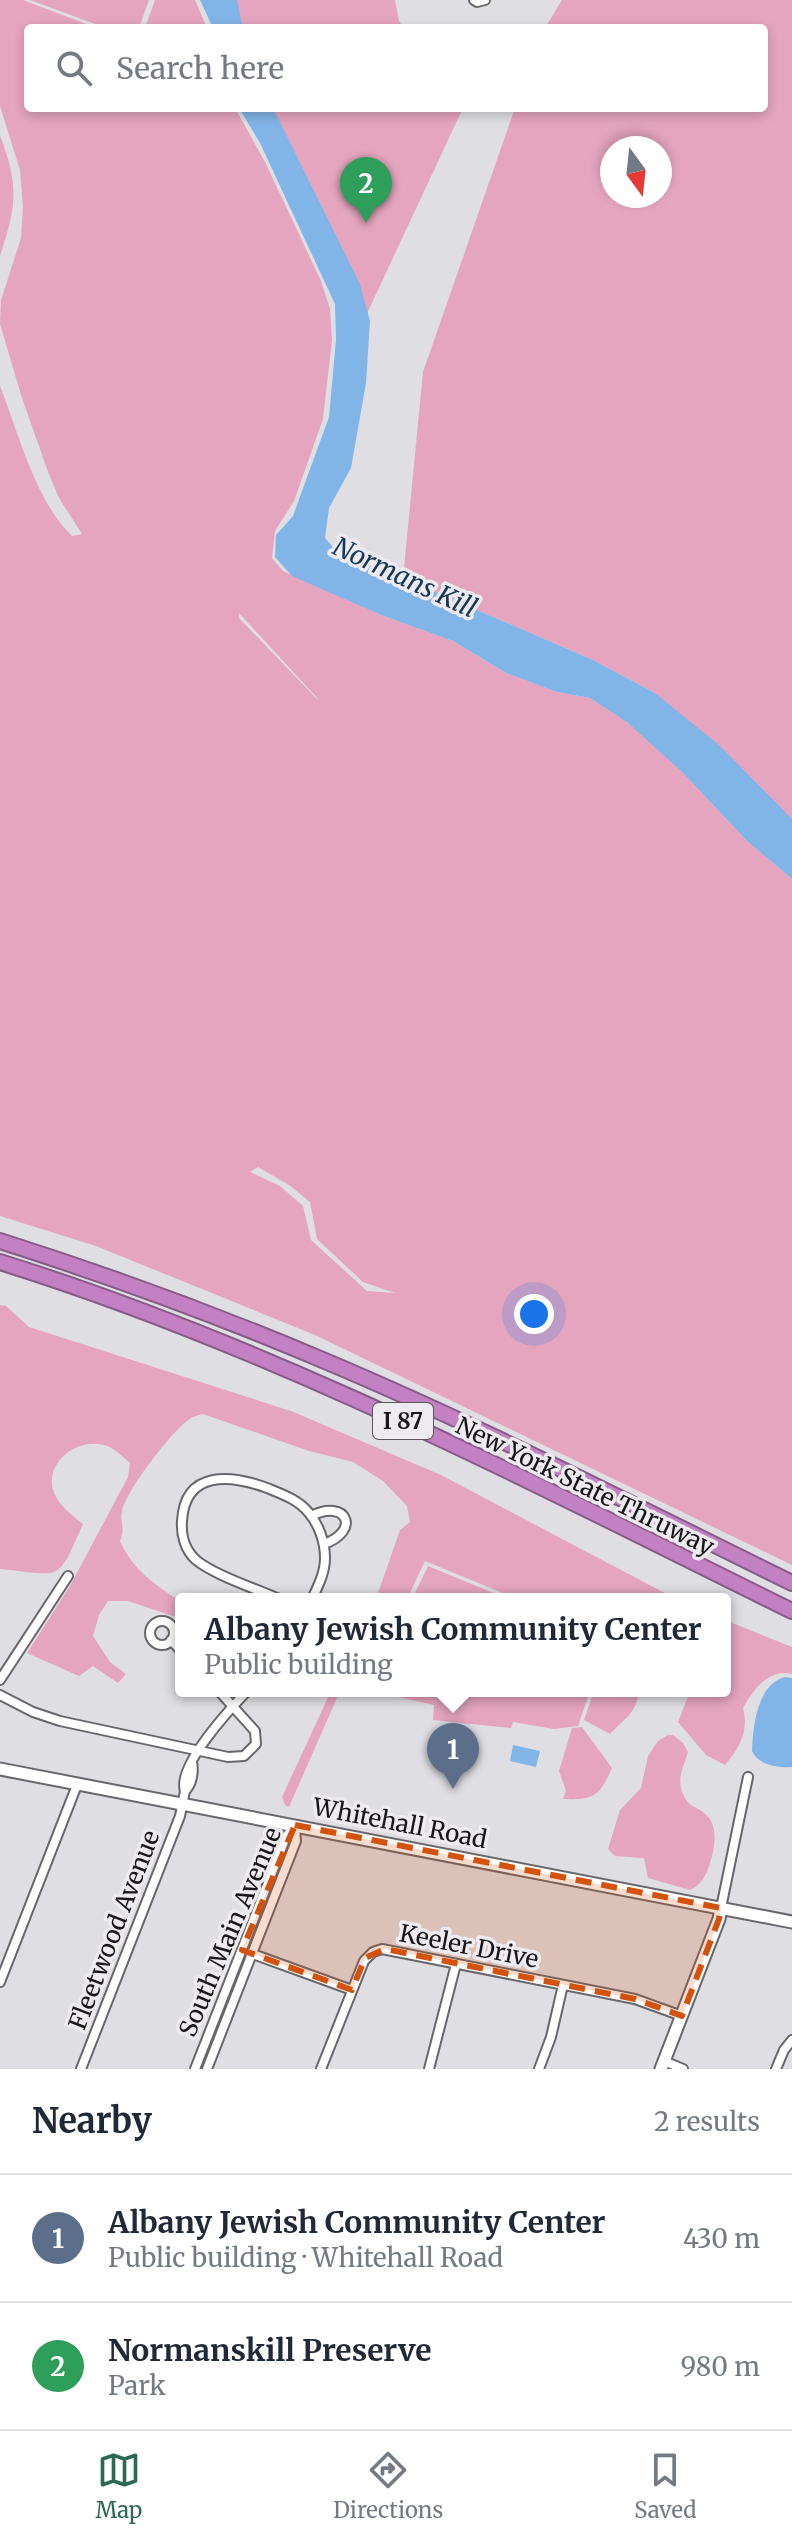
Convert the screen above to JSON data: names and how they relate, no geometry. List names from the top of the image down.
{
  "streets": {
    "highway": ["I 87", "New York State Thruway"],
    "street": [
      "Whitehall Road",
      "Fleetwood Avenue",
      "South Main Avenue",
      "Keeler Drive"
    ]
  },
  "crossings": [
    ["Whitehall Road", "Fleetwood Avenue"],
    ["Whitehall Road", "South Main Avenue"]
  ],
  "water": ["Normans Kill"],
  "north": "bottom",
  "page": {
    "search": "Search here",
    "pins": ["2", "1"],
    "popup": ["Albany Jewish Community Center", "Public building"],
    "heading": ["Nearby", "2 results"],
    "list": [
      {
        "mark": "1",
        "name": "Albany Jewish Community Center",
        "note": "Public building · Whitehall Road",
        "value": "430 m"
      },
      {
        "mark": "2",
        "name": "Normanskill Preserve",
        "note": "Park",
        "value": "980 m"
      }
    ],
    "nav": ["Map", "Directions", "Saved"]
  }
}
